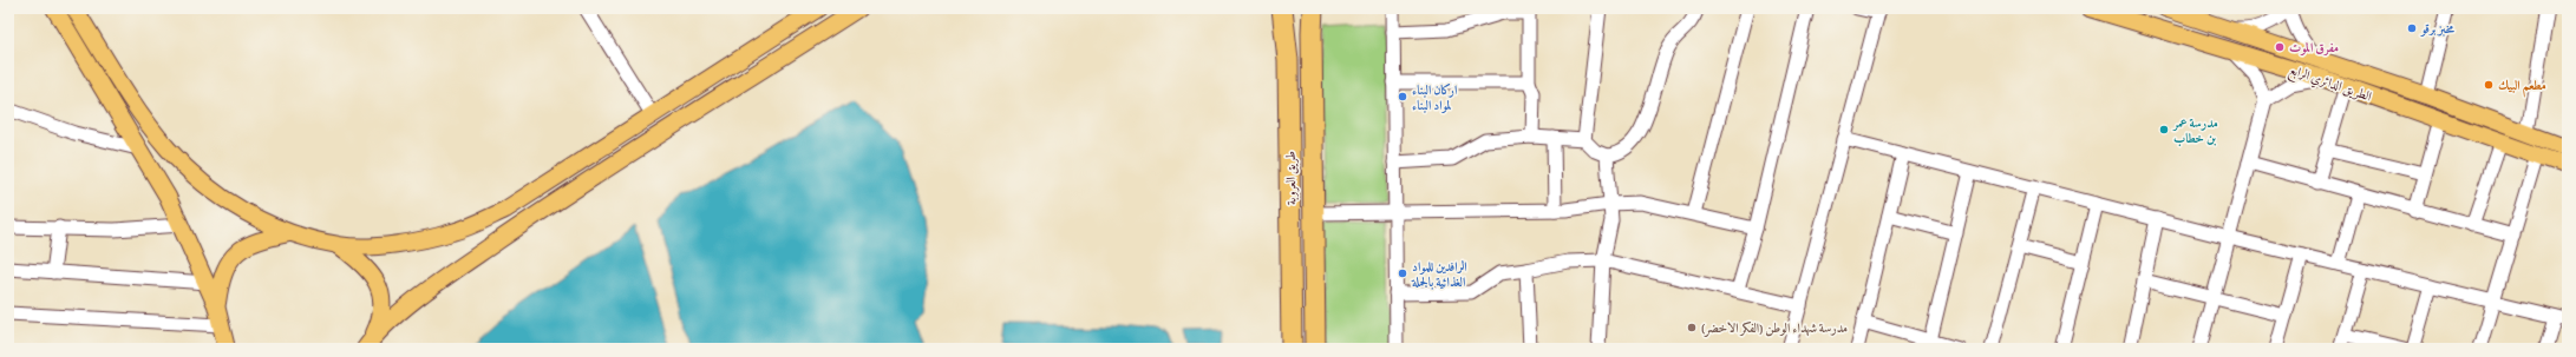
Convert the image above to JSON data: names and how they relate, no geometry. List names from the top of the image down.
{
  "streets": {
    "highway": ["طريق العروبة"],
    "main road": ["الطريق الدائري الرابع"]
  },
  "places": [
    "مخبز برقو",
    "مفرق الموت",
    "مطعم البيك",
    "اركان البناء لمواد البناء",
    "مدرسة عمر بن خطاب",
    "الرافدين للمواد الغذائية بالجملة",
    "مدرسة شهداء الوطن (الفكر الاخضر)"
  ]
}
